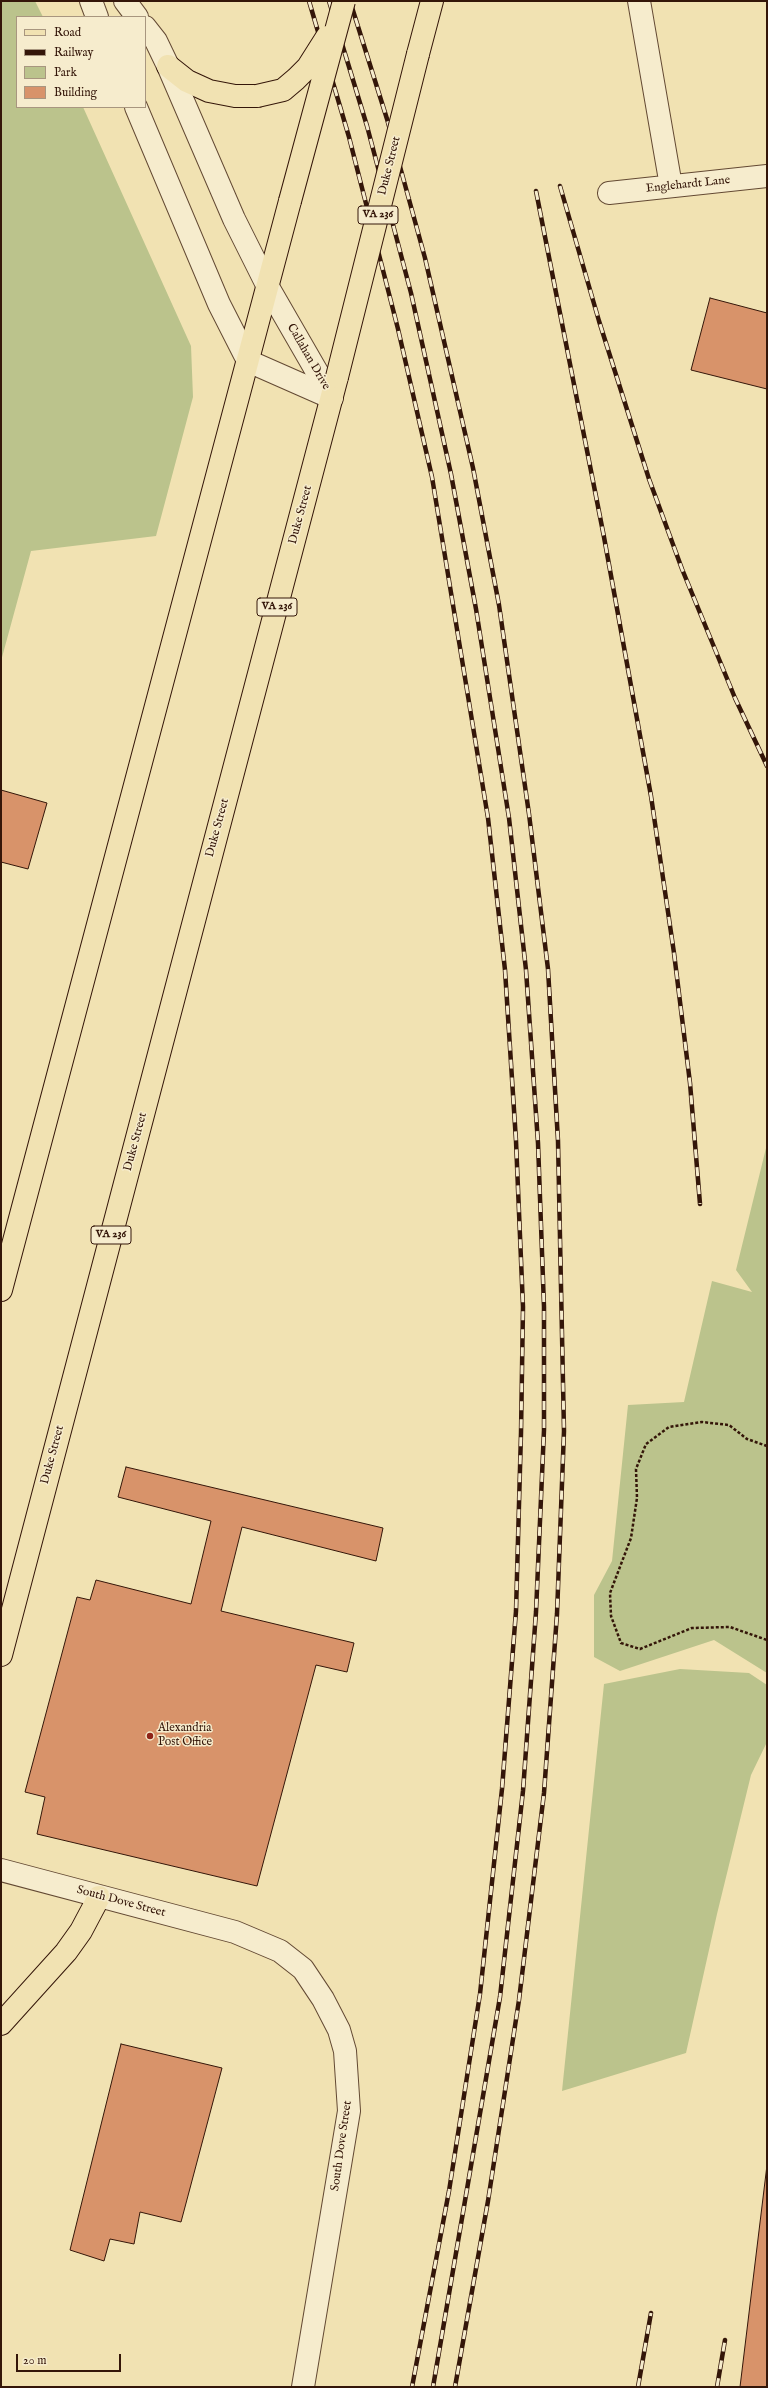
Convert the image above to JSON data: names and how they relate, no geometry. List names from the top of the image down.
{
  "streets": {
    "main road": ["Duke Street", "VA 236"],
    "street": ["Englehardt Lane", "Callahan Drive", "South Dove Street"]
  },
  "crossings": [
    ["Duke Street", "Callahan Drive"]
  ],
  "places": ["Alexandria Post Office"],
  "legend": [
    "Road",
    "Railway",
    "Park",
    "Building"
  ],
  "scale_bar": "20 m"
}
